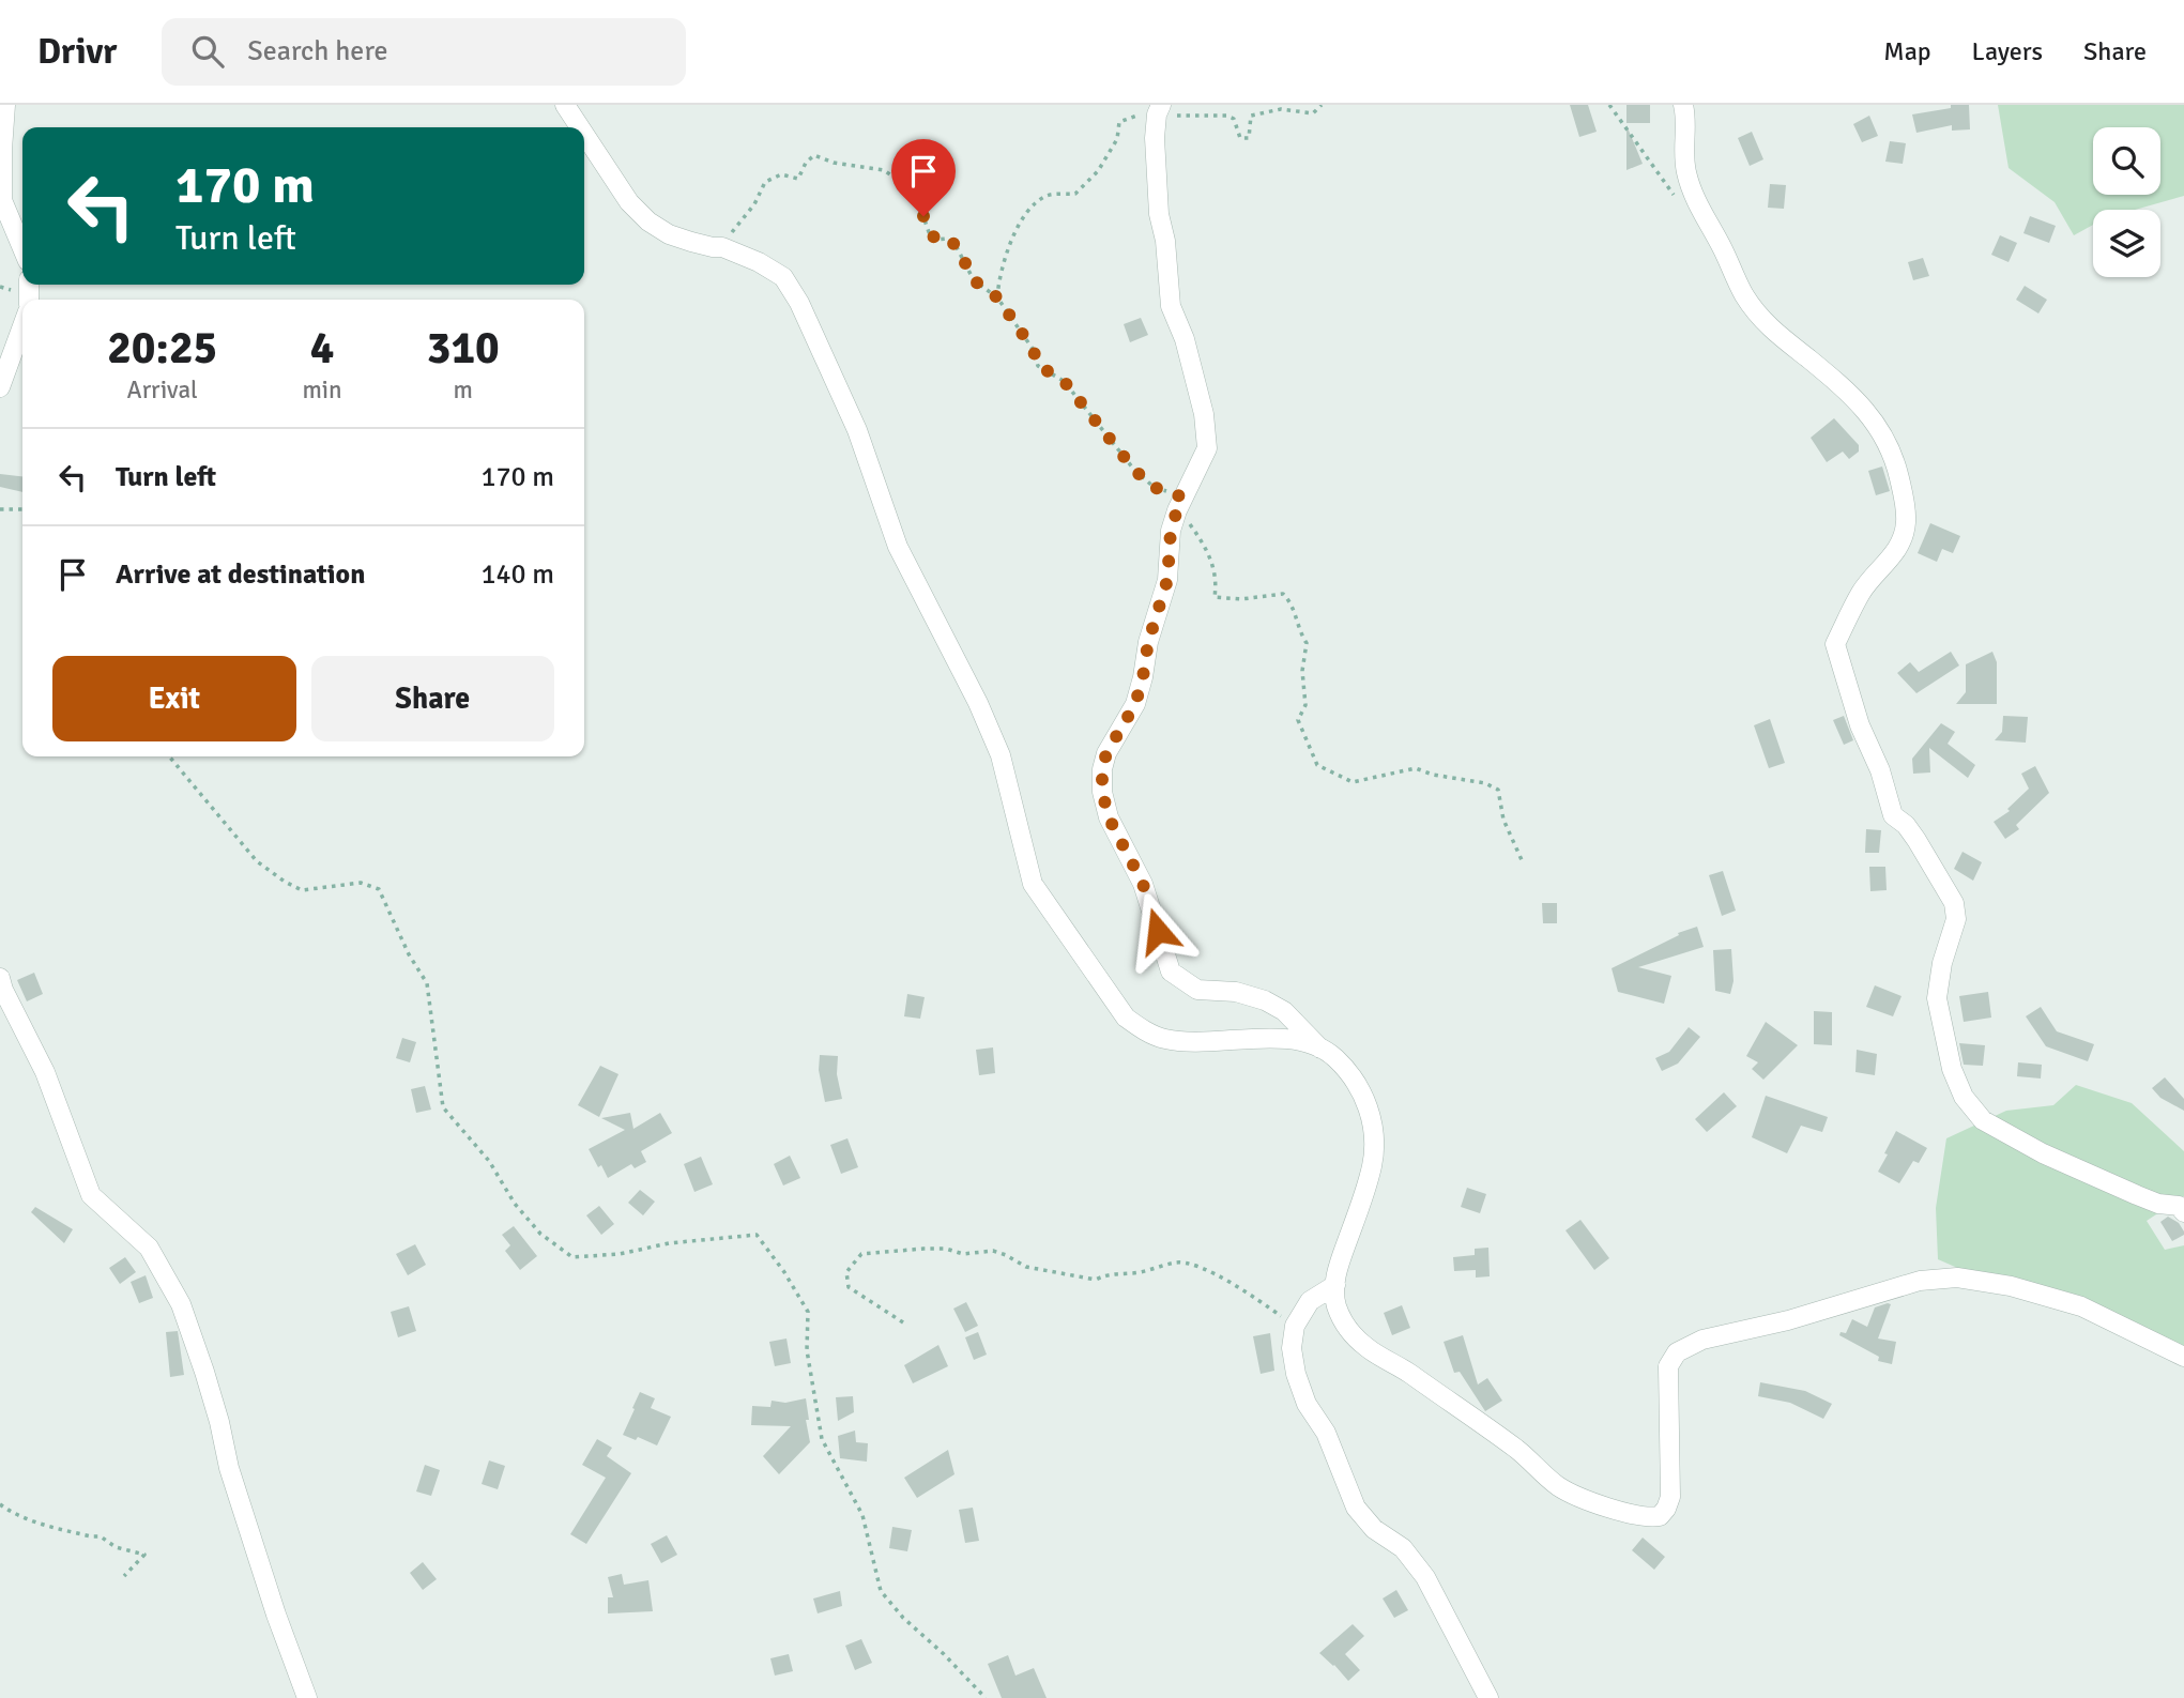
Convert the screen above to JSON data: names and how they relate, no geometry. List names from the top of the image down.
{
  "page": {
    "header": "Drivr",
    "search": "Search here",
    "nav": ["Map", "Layers", "Share"],
    "turn": ["170 m", "Turn left"],
    "eta": [
      "20:25",
      "Arrival",
      "4",
      "min",
      "310",
      "m"
    ],
    "list": [
      {
        "name": "Turn left",
        "value": "170 m"
      },
      {
        "name": "Arrive at destination",
        "value": "140 m"
      }
    ],
    "buttons": ["Exit", "Share"]
  }
}
